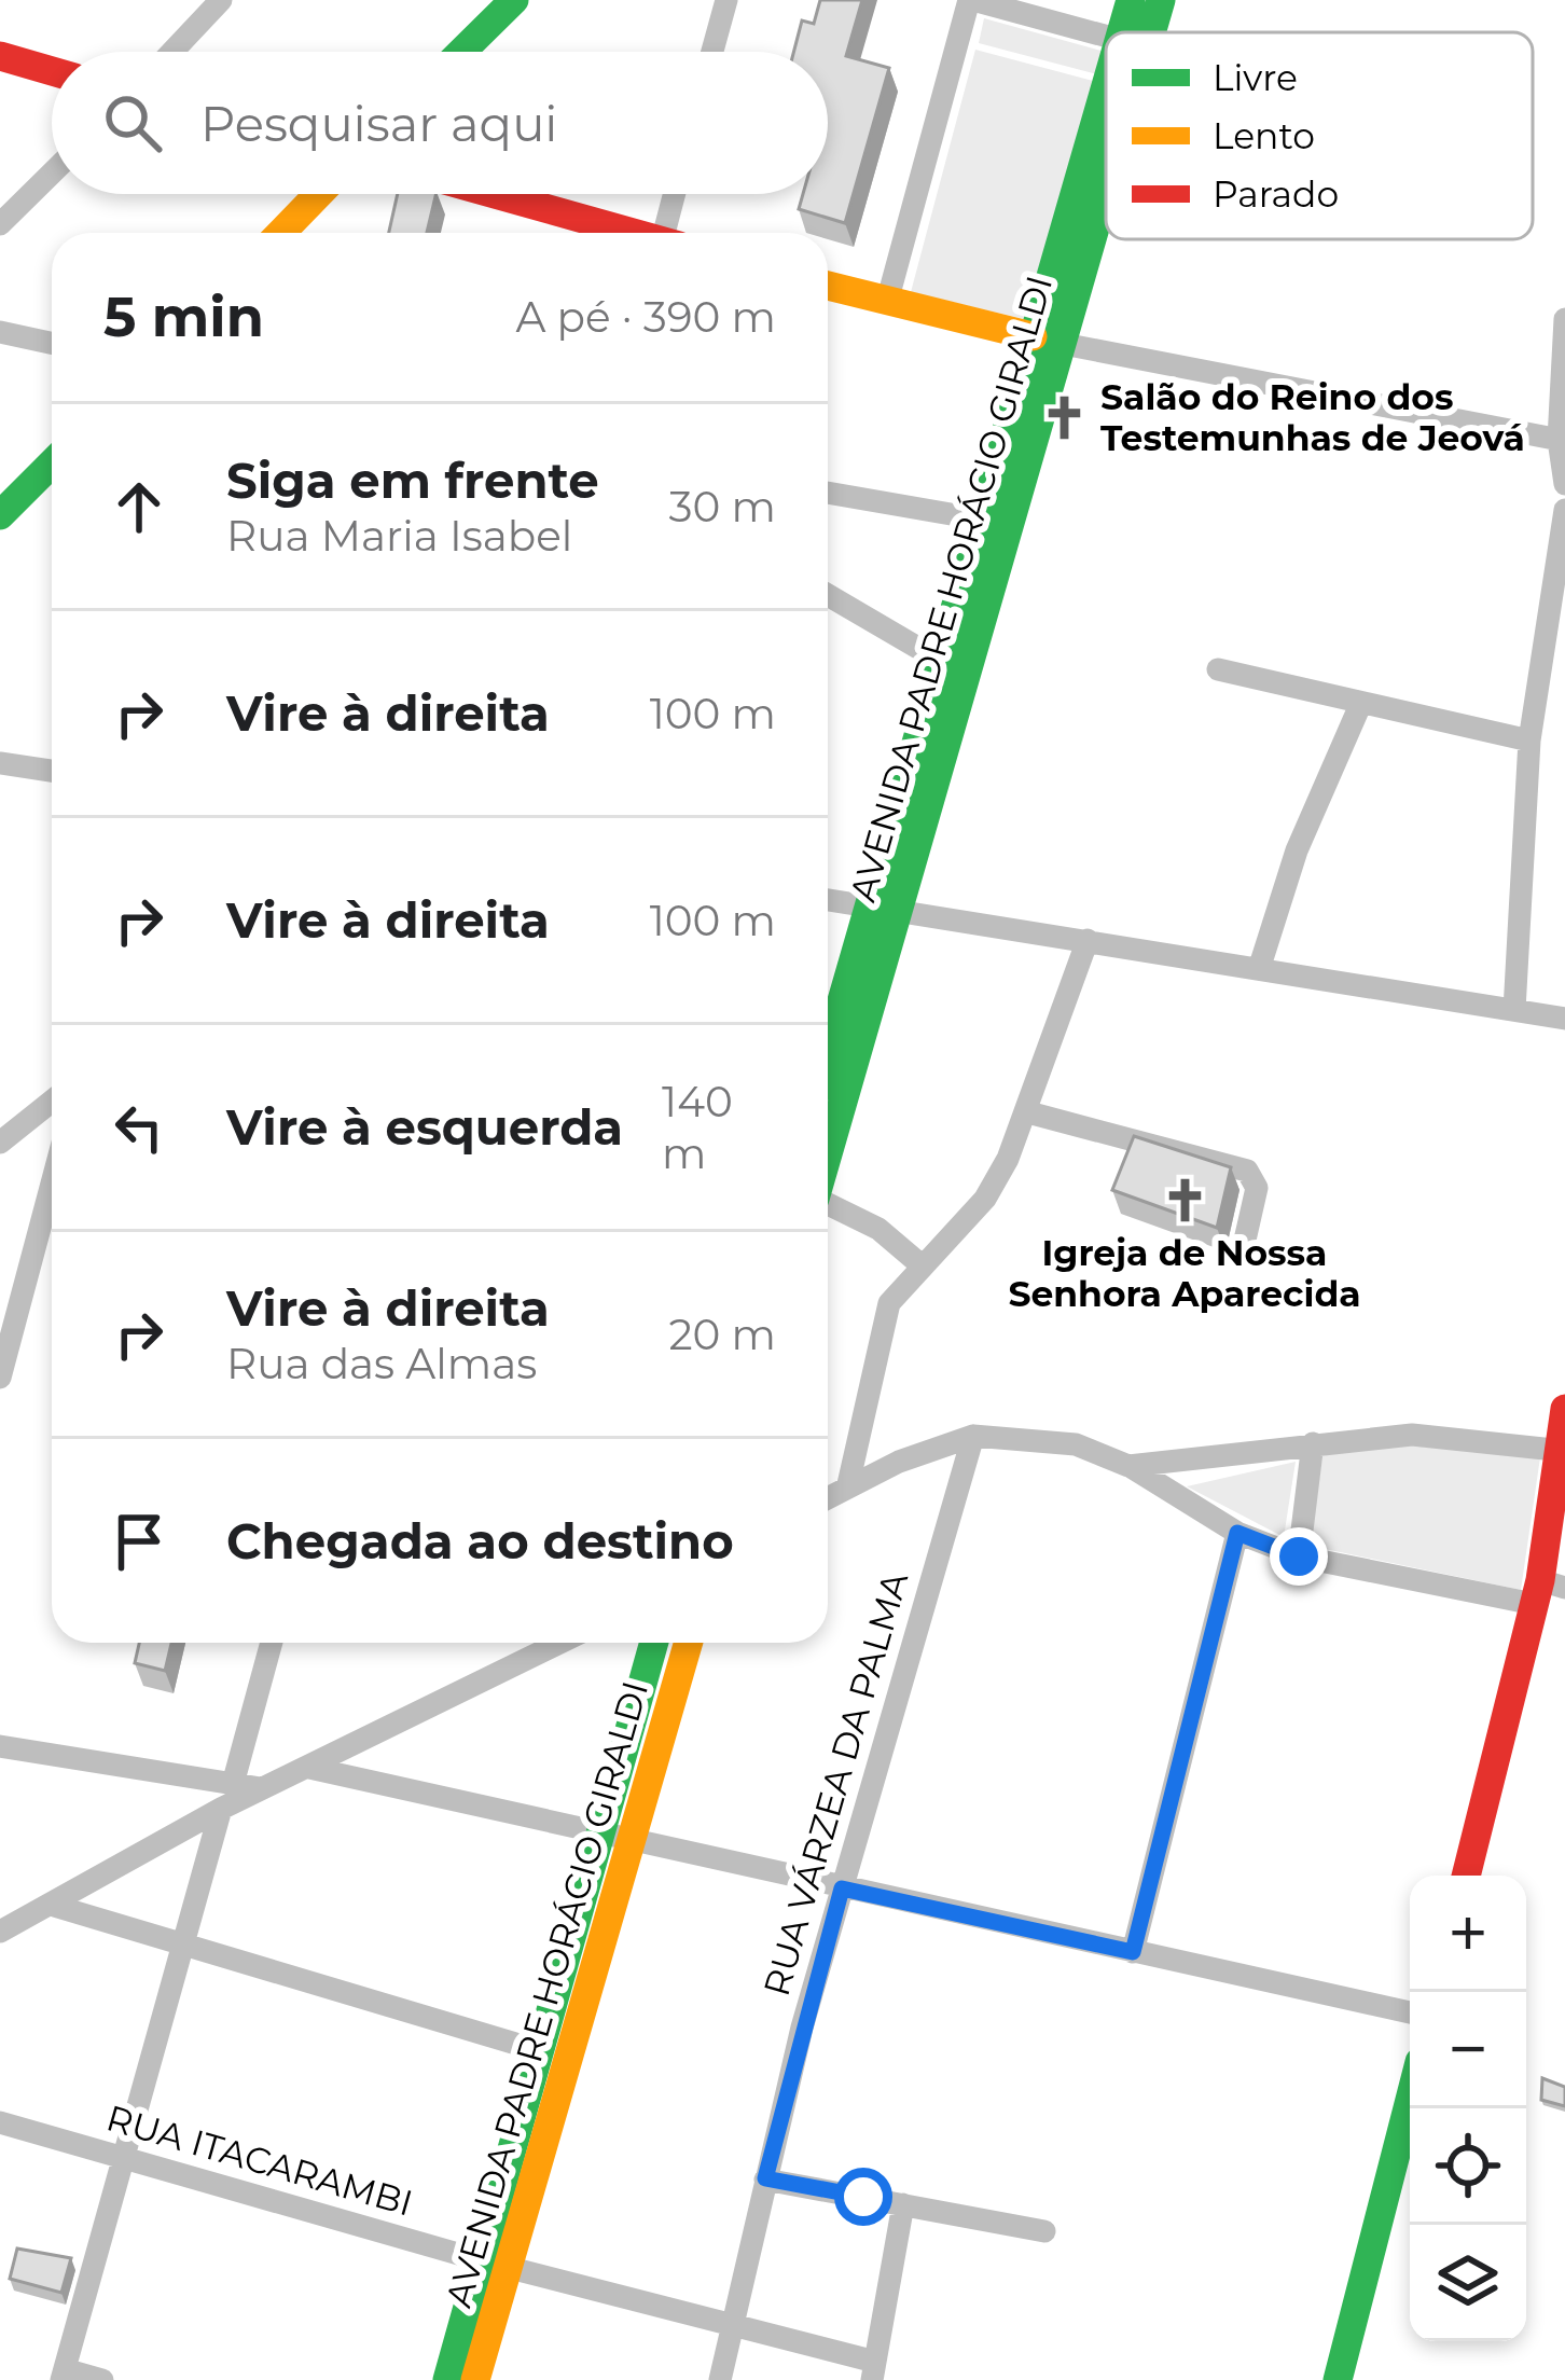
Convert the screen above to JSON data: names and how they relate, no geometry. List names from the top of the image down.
{
  "streets": {
    "street": ["AVENIDA PADRE HORÁCIO GIRALDI", "RUA VÁRZEA DA PALMA", "RUA ITACARAMBI"]
  },
  "crossings": [
    ["AVENIDA PADRE HORÁCIO GIRALDI", "RUA ITACARAMBI"],
    ["RUA VÁRZEA DA PALMA", "RUA ITACARAMBI"]
  ],
  "places": {
    "church": ["Salão do Reino dos Testemunhas de Jeová", "Igreja de Nossa Senhora Aparecida"]
  },
  "legend": ["Livre", "Lento", "Parado"],
  "page": {
    "search": "Pesquisar aqui",
    "heading": ["5 min", "A pé · 390 m"],
    "list": [
      ["Siga em frente", "Rua Maria Isabel", "30 m"],
      ["Vire à direita", "100 m"],
      ["Vire à direita", "100 m"],
      ["Vire à esquerda", "140 m"],
      ["Vire à direita", "Rua das Almas", "20 m"],
      "Chegada ao destino"
    ],
    "map_buttons": ["+", "−"]
  }
}
